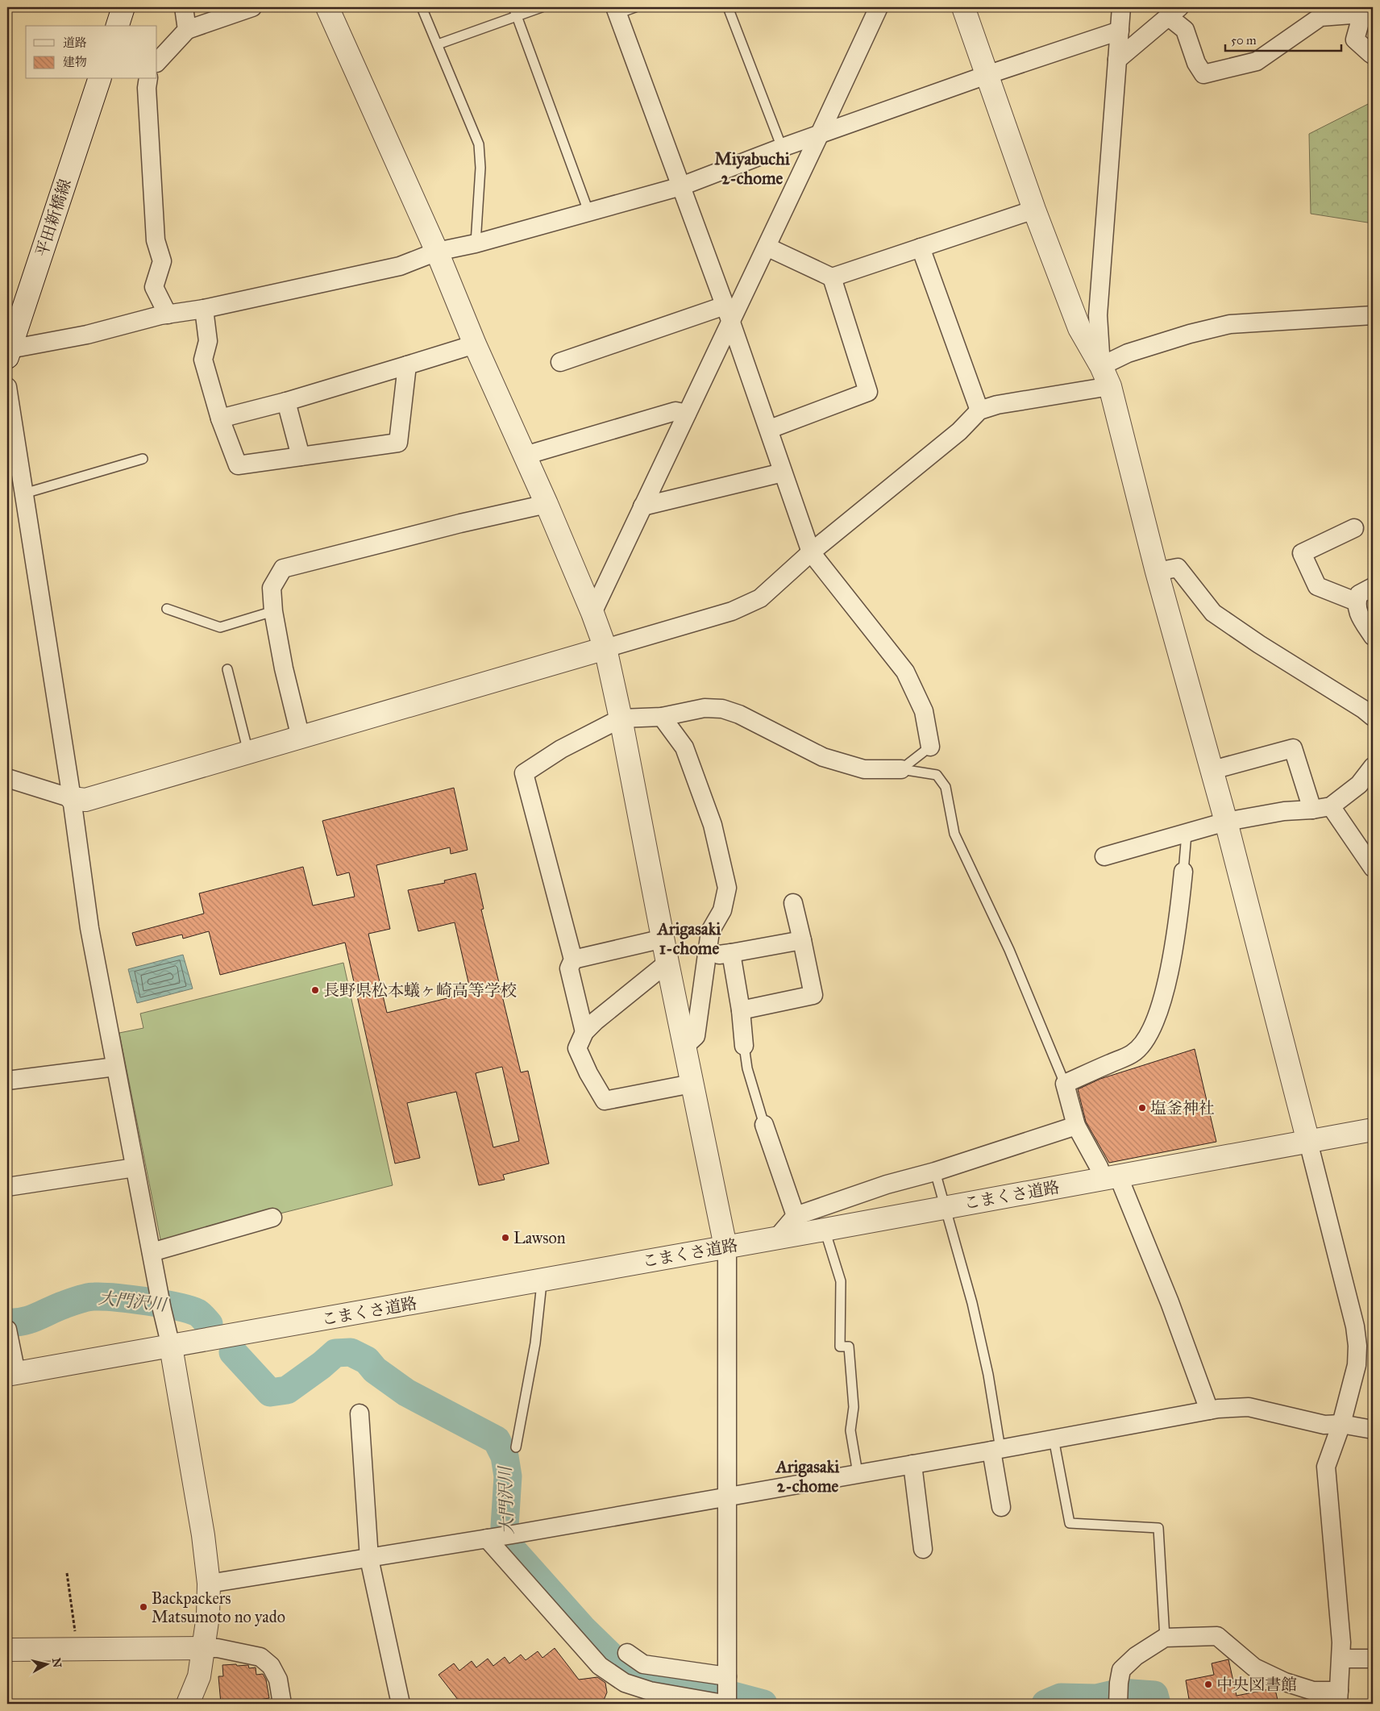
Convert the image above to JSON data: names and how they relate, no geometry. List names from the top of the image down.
{
  "streets": {
    "street": ["平田新橋線", "こまくさ道路"]
  },
  "districts": ["Miyabuchi 2-chome", "Arigasaki 1-chome", "Arigasaki 2-chome"],
  "water": ["大門沢川"],
  "places": [
    "長野県松本蟻ヶ崎高等学校",
    "塩釜神社",
    "Lawson",
    "Backpackers Matsumoto no yado",
    "中央図書館"
  ],
  "legend": ["道路", "建物"],
  "scale_bar": "50 m",
  "north": "right"
}
